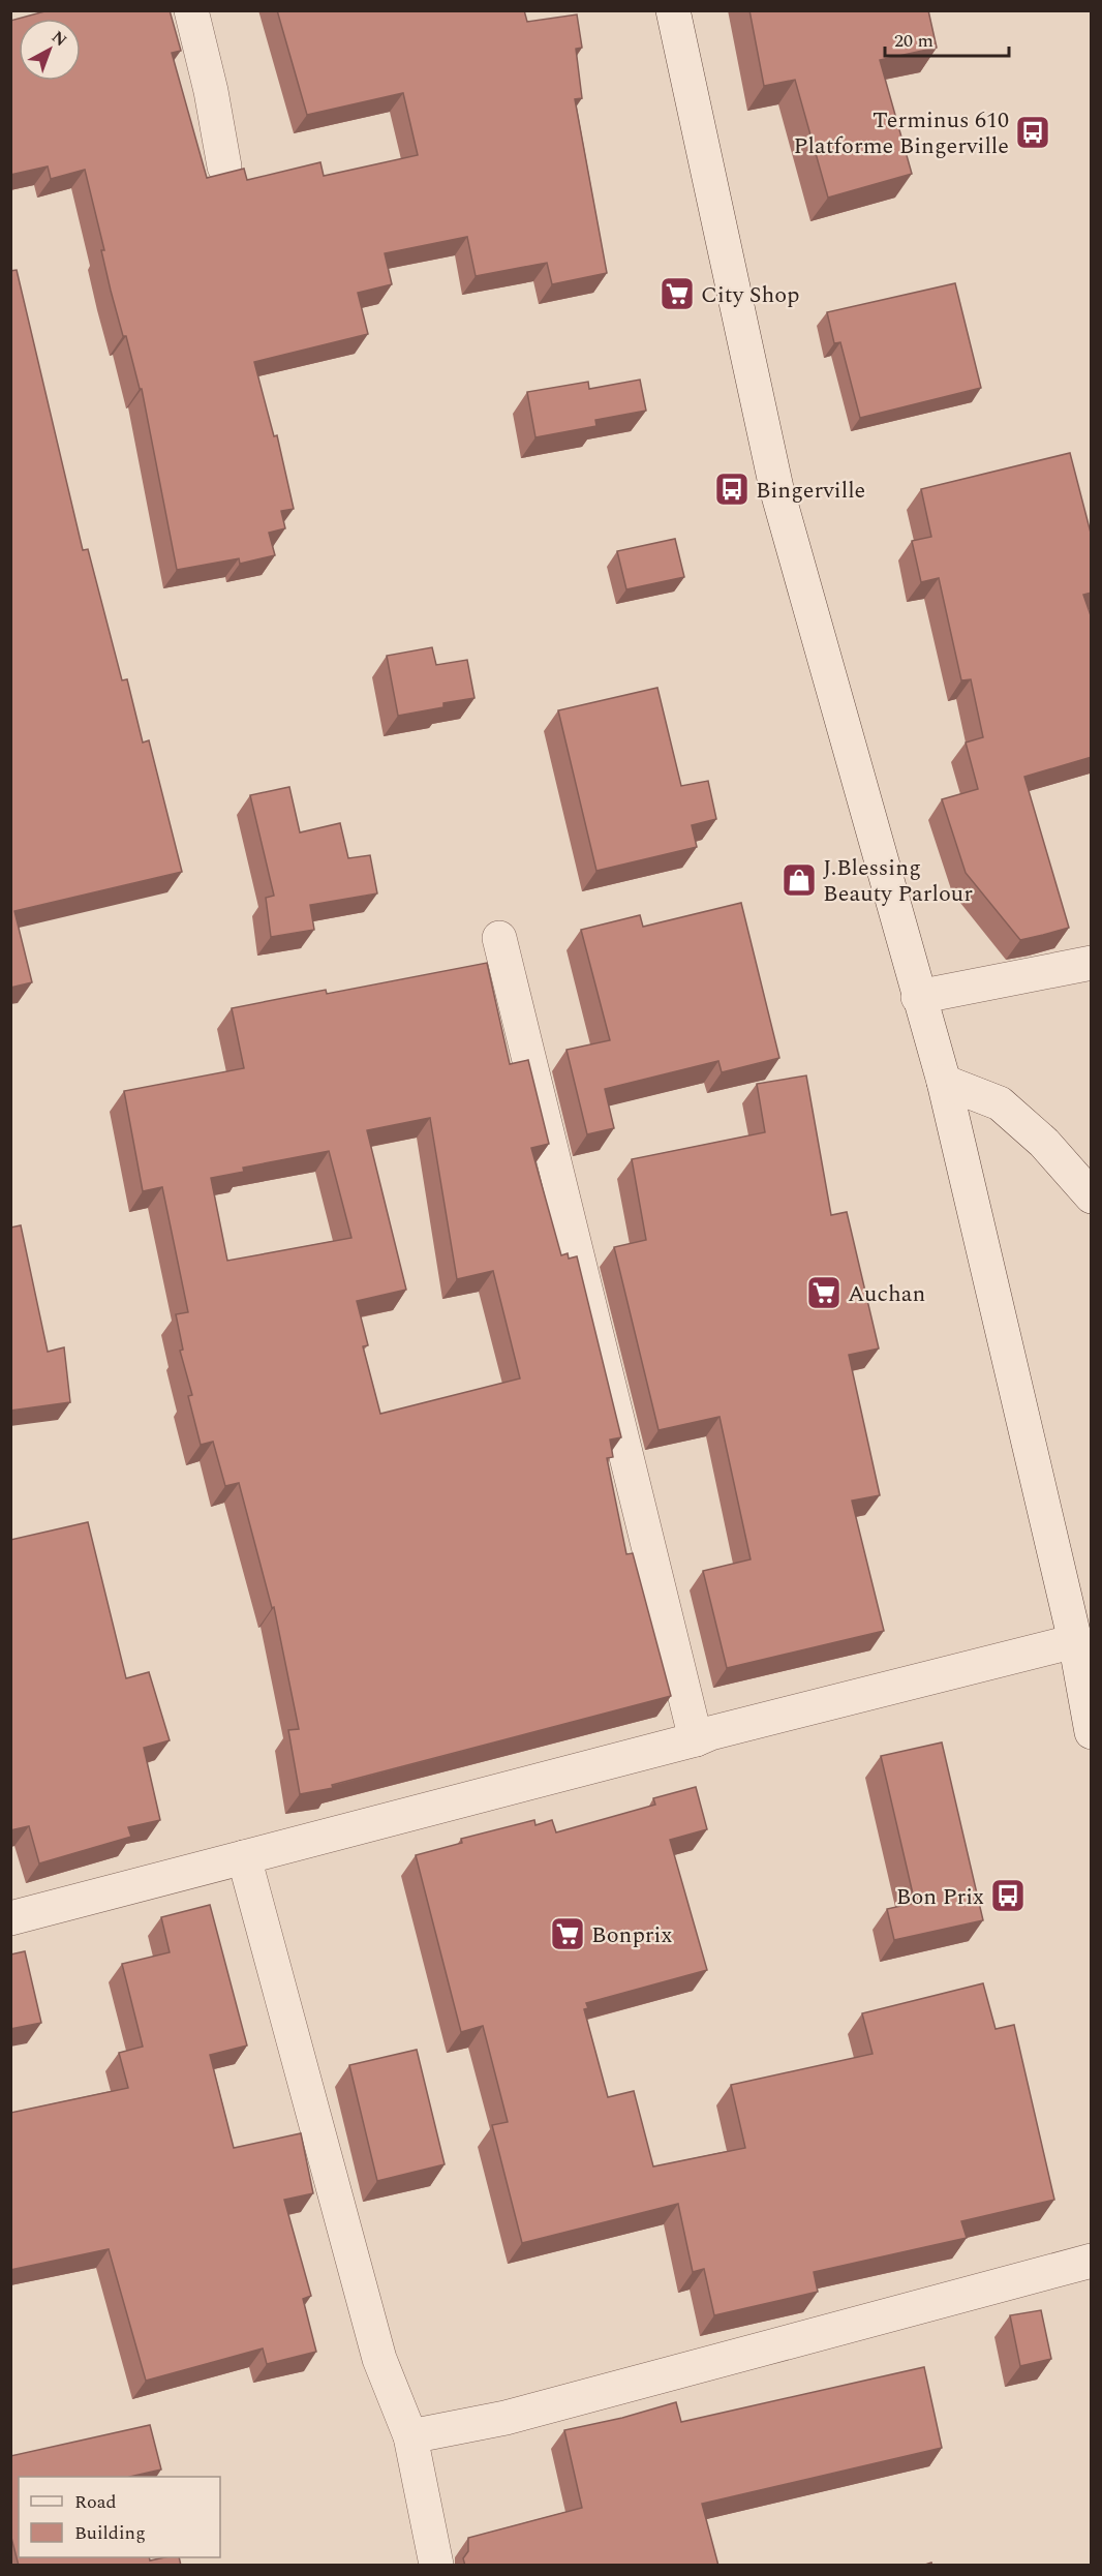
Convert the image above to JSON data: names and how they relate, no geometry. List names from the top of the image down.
{
  "places": {
    "bus stop": ["Terminus 610 Platforme Bingerville", "Bingerville", "Bon Prix"],
    "supermarket": ["City Shop", "Auchan", "Bonprix"],
    "shop": ["J.Blessing Beauty Parlour"]
  },
  "legend": ["Road", "Building"],
  "scale_bar": "20 m",
  "north": "top right"
}
